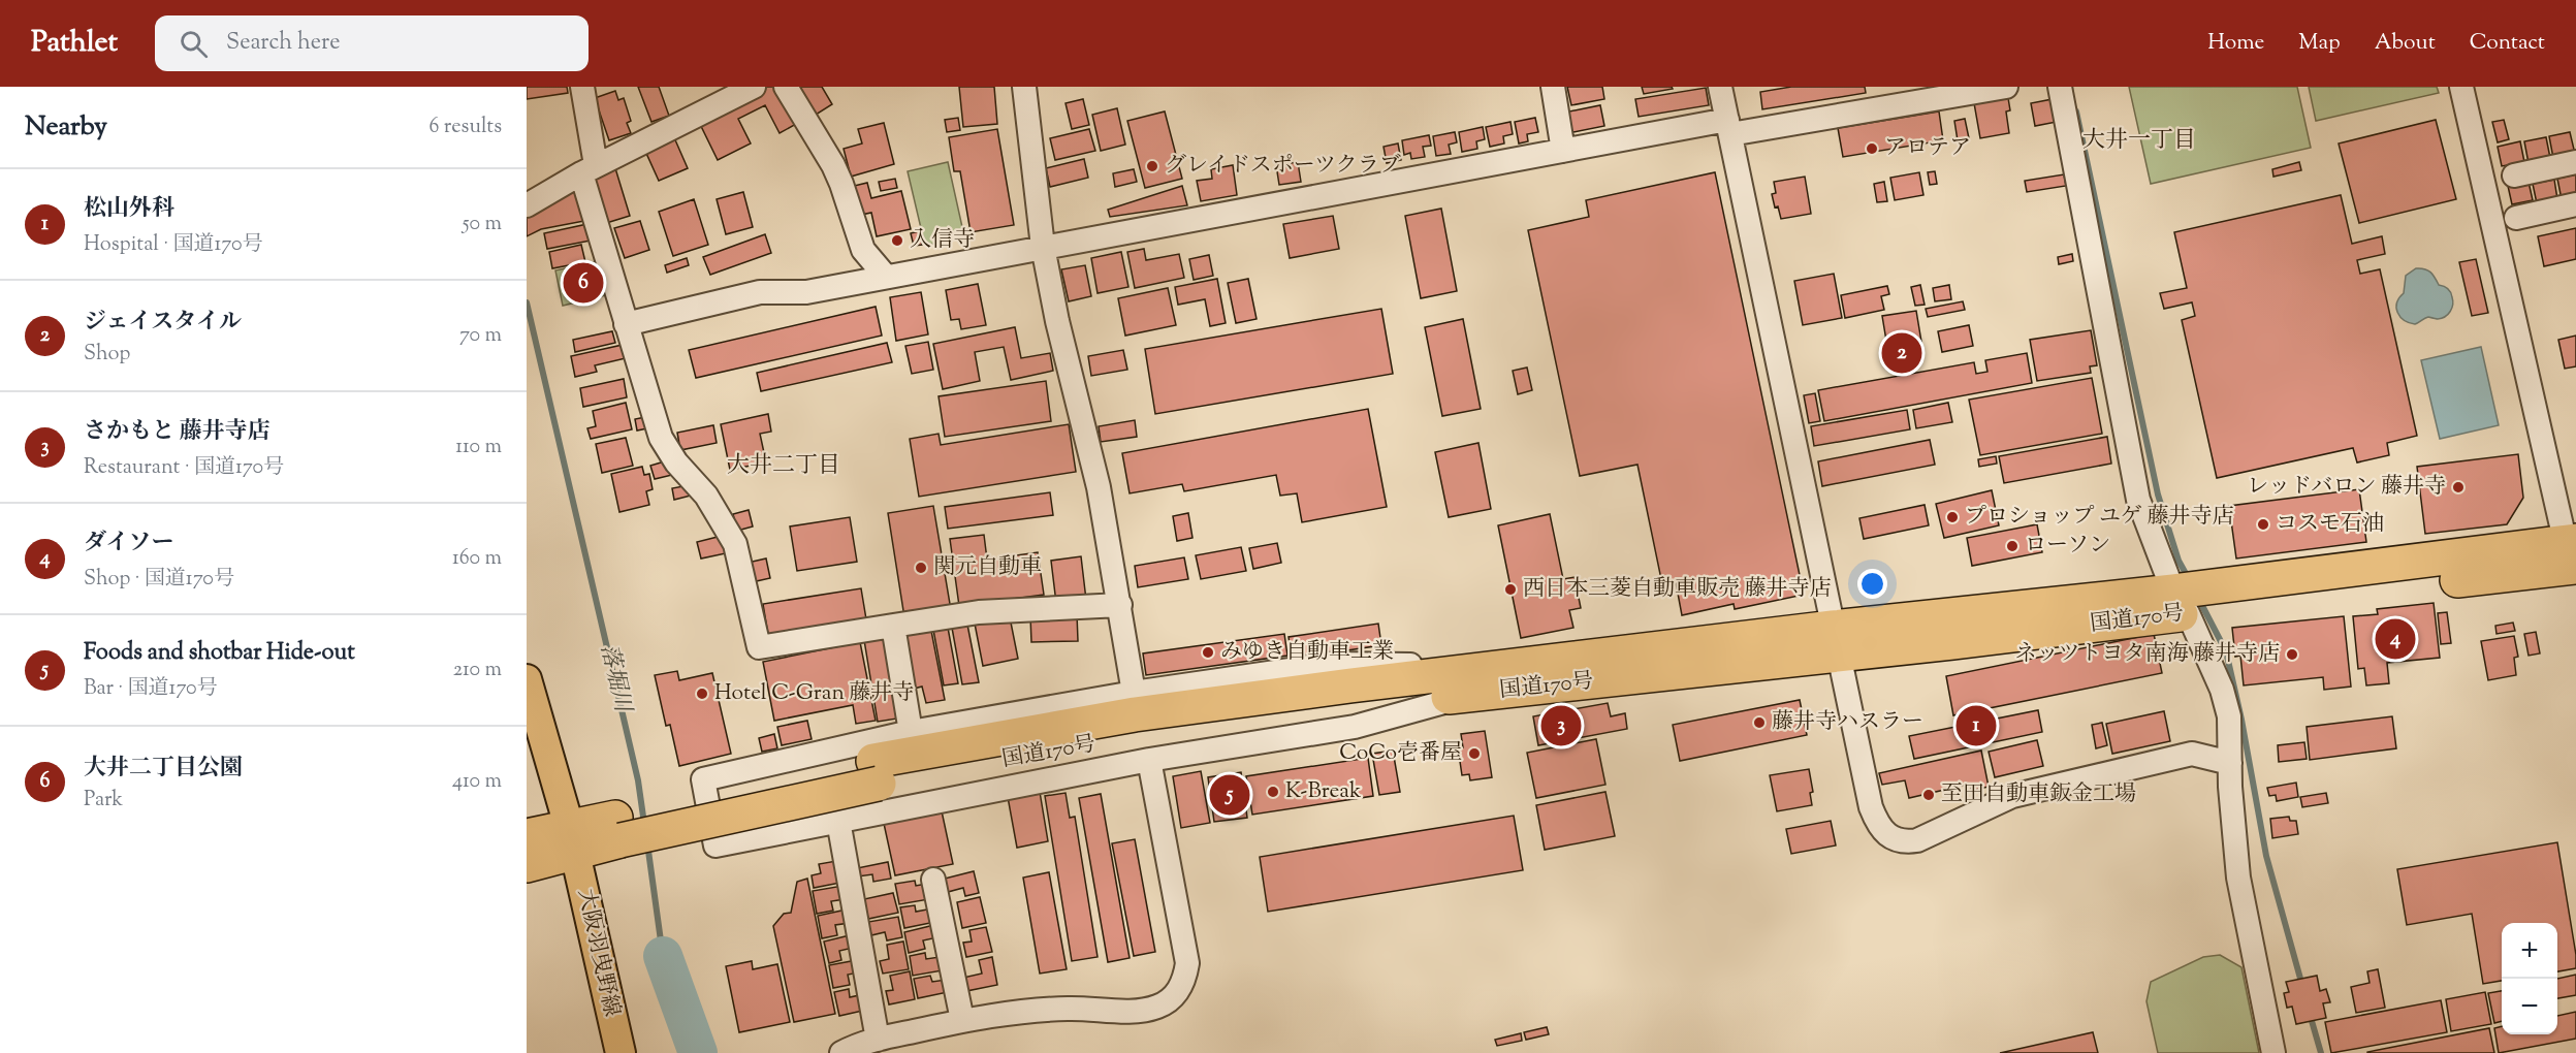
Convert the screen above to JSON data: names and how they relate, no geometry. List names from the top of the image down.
{
  "streets": {
    "highway": ["国道170号"],
    "main road": ["大阪羽曳野線"]
  },
  "crossings": [
    ["国道170号", "大阪羽曳野線"]
  ],
  "districts": ["大井一丁目", "大井二丁目"],
  "water": ["落堀川"],
  "places": [
    "アロテア",
    "グレイドスポーツクラブ",
    "入信寺",
    "レッドバロン 藤井寺",
    "プロショップ ユゲ 藤井寺店",
    "コスモ石油",
    "ローソン",
    "関元自動車",
    "西日本三菱自動車販売 藤井寺店",
    "みゆき自動車工業",
    "ネッツトヨタ南海 藤井寺店",
    "Hotel C-Gran 藤井寺",
    "藤井寺ハスラー",
    "CoCo壱番屋",
    "K-Break",
    "至田自動車鈑金工場"
  ],
  "page": {
    "header": "Pathlet",
    "search": "Search here",
    "nav": [
      "Home",
      "Map",
      "About",
      "Contact"
    ],
    "heading": ["Nearby", "6 results"],
    "list": [
      {
        "mark": "1",
        "name": "松山外科",
        "note": "Hospital · 国道170号",
        "value": "50 m"
      },
      {
        "mark": "2",
        "name": "ジェイスタイル",
        "note": "Shop",
        "value": "70 m"
      },
      {
        "mark": "3",
        "name": "さかもと 藤井寺店",
        "note": "Restaurant · 国道170号",
        "value": "110 m"
      },
      {
        "mark": "4",
        "name": "ダイソー",
        "note": "Shop · 国道170号",
        "value": "160 m"
      },
      {
        "mark": "5",
        "name": "Foods and shotbar Hide-out",
        "note": "Bar · 国道170号",
        "value": "210 m"
      },
      {
        "mark": "6",
        "name": "大井二丁目公園",
        "note": "Park",
        "value": "410 m"
      }
    ],
    "pins": [
      "6",
      "2",
      "4",
      "1",
      "3",
      "5"
    ],
    "map_buttons": ["+", "−"]
  }
}
